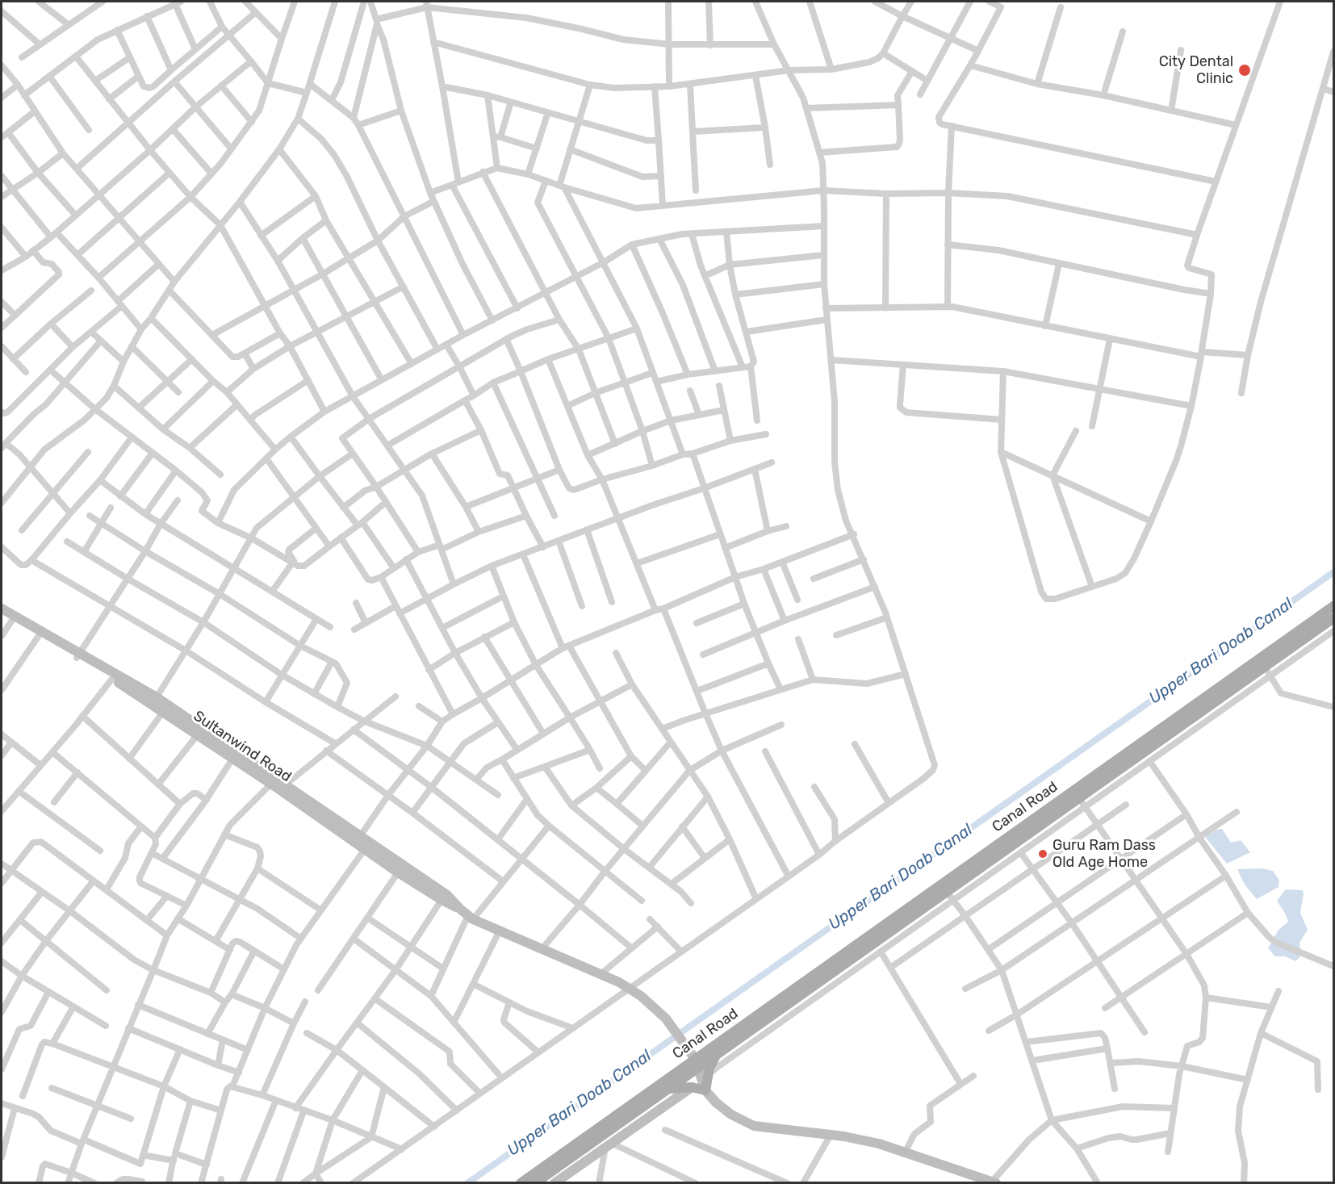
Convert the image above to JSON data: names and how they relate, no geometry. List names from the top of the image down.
{
  "streets": {
    "main road": ["Sultanwind Road", "Canal Road"]
  },
  "crossings": [
    ["Sultanwind Road", "Canal Road"]
  ],
  "water": ["Upper Bari Doab Canal"],
  "places": ["City Dental Clinic", "Guru Ram Dass Old Age Home"]
}
